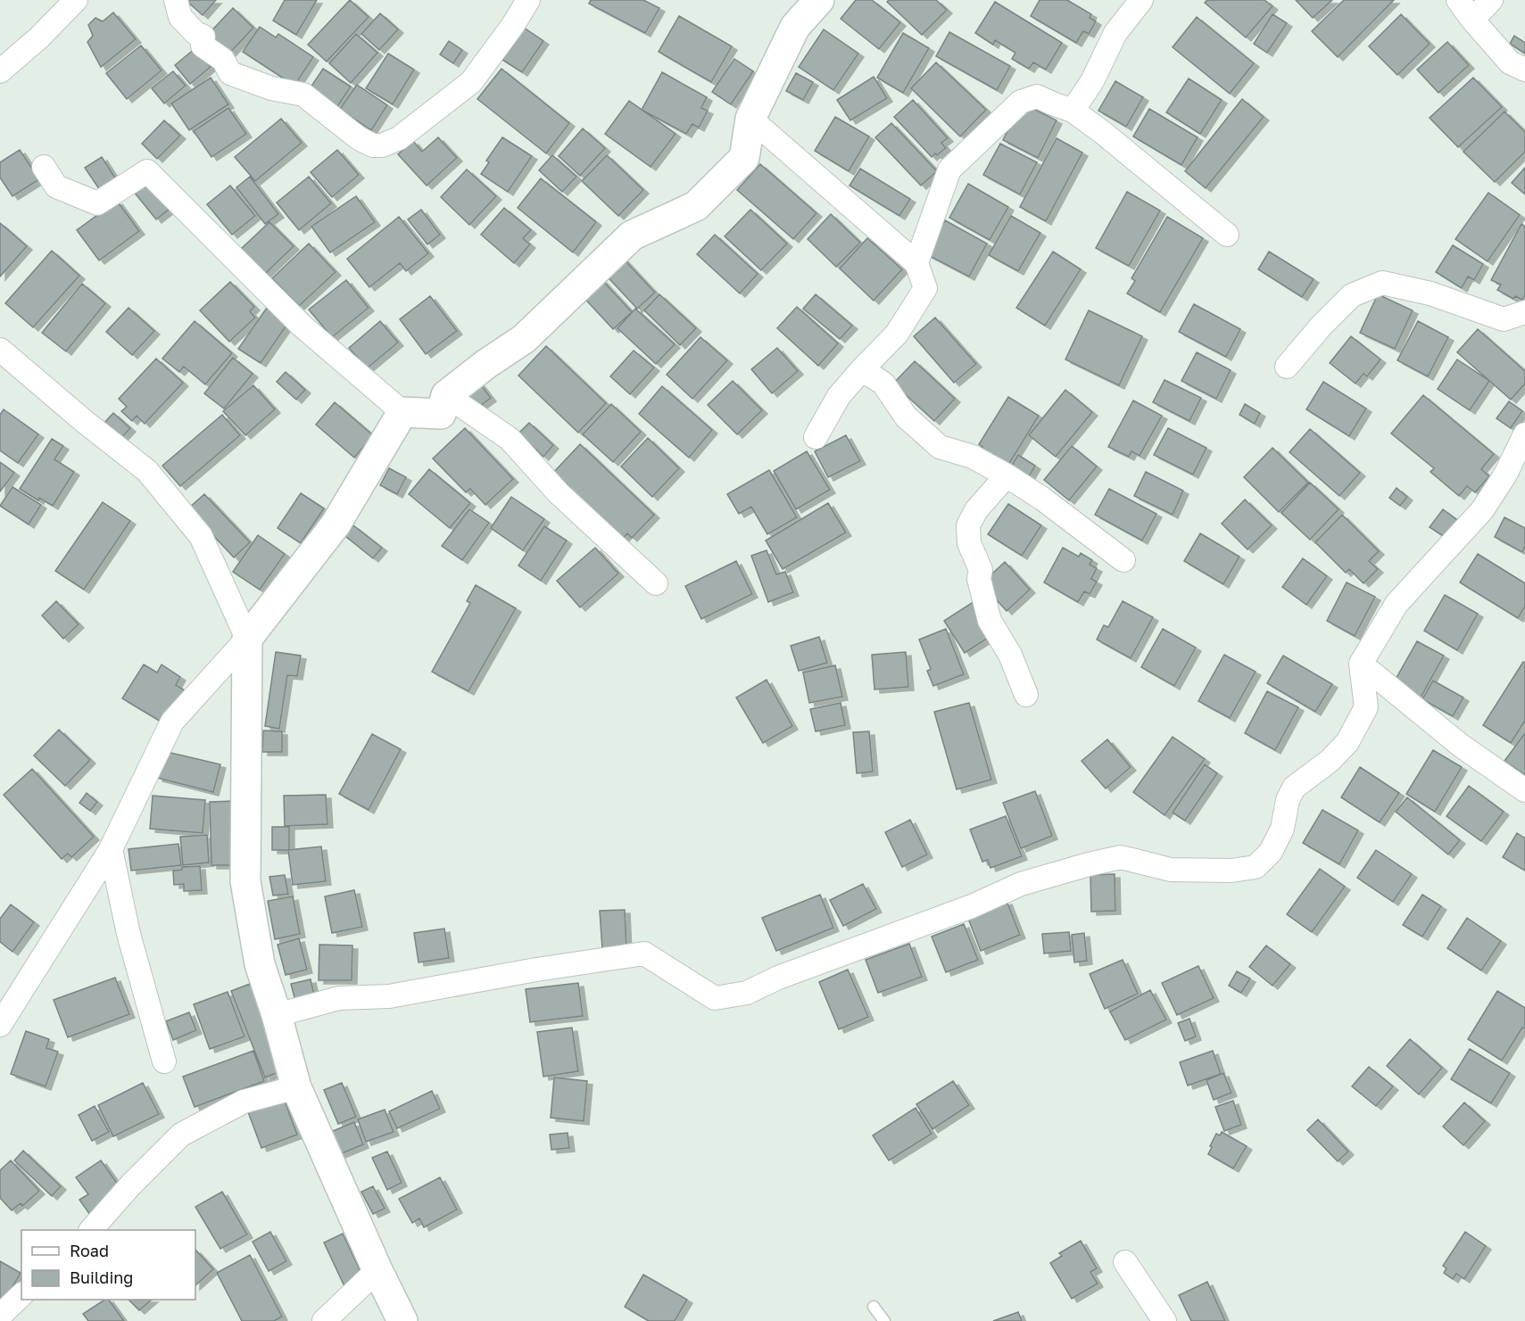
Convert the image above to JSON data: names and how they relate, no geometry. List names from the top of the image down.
{
  "legend": ["Road", "Building"]
}
